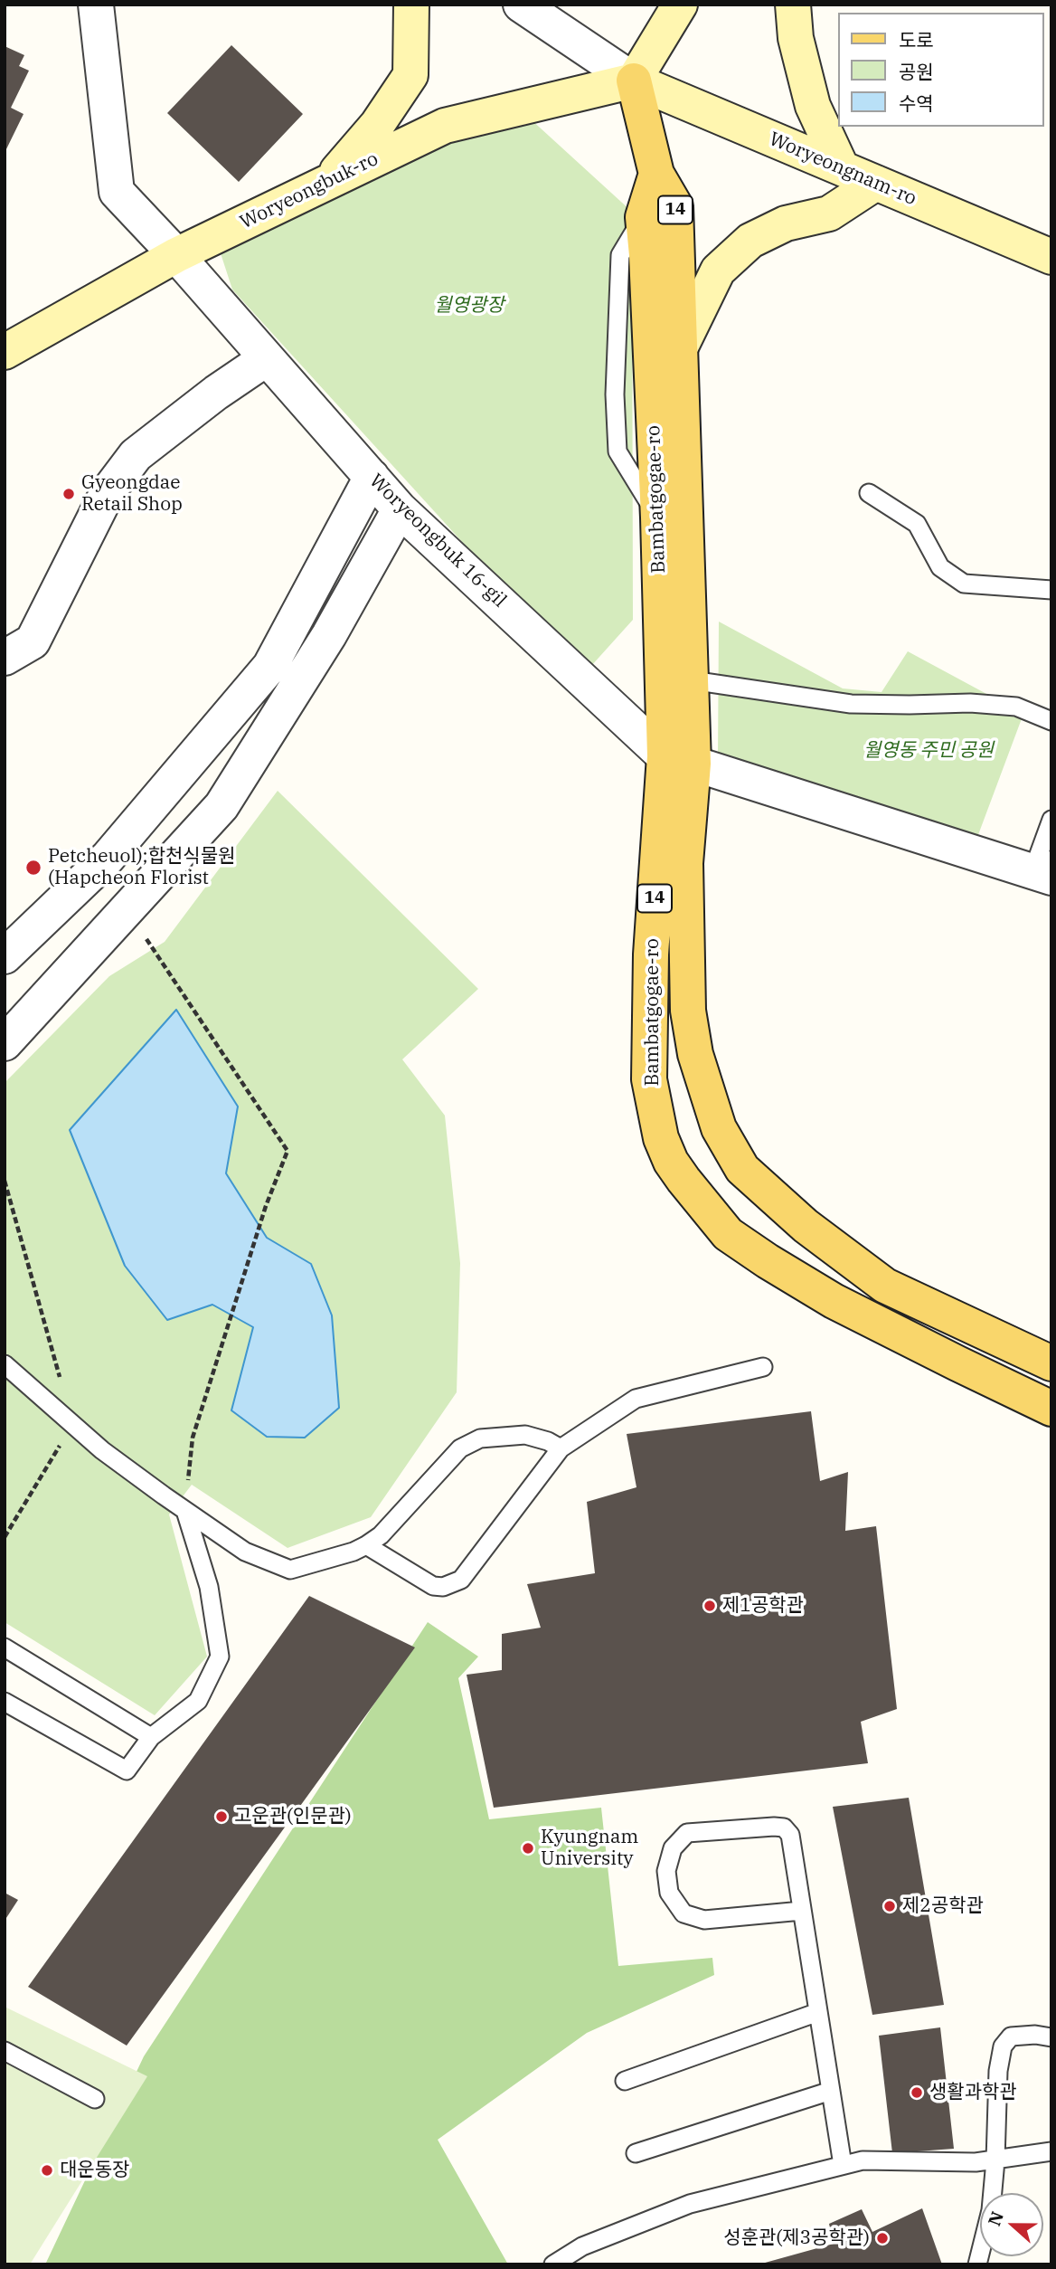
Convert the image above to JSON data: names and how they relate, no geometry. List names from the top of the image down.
{
  "streets": {
    "main road": [
      "Woryeongnam-ro",
      "Woryeongbuk-ro",
      "14",
      "Bambatgogae-ro"
    ],
    "street": ["Woryeongbuk 16-gil"]
  },
  "crossings": [
    ["Woryeongnam-ro", "Woryeongbuk-ro"],
    ["Woryeongnam-ro", "Bambatgogae-ro"],
    ["Woryeongbuk-ro", "Bambatgogae-ro"],
    ["Woryeongbuk-ro", "Woryeongbuk 16-gil"],
    ["Bambatgogae-ro", "Woryeongbuk 16-gil"]
  ],
  "parks": ["월영광장", "월영동 주민 공원"],
  "places": [
    "Gyeongdae Retail Shop",
    "Petcheuol);합천식물원 (Hapcheon Florist",
    "제1공학관",
    "고운관(인문관)",
    "Kyungnam University",
    "제2공학관",
    "생활과학관",
    "대운동장",
    "성훈관(제3공학관)"
  ],
  "legend": ["도로", "공원", "수역"],
  "north": "left"
}
